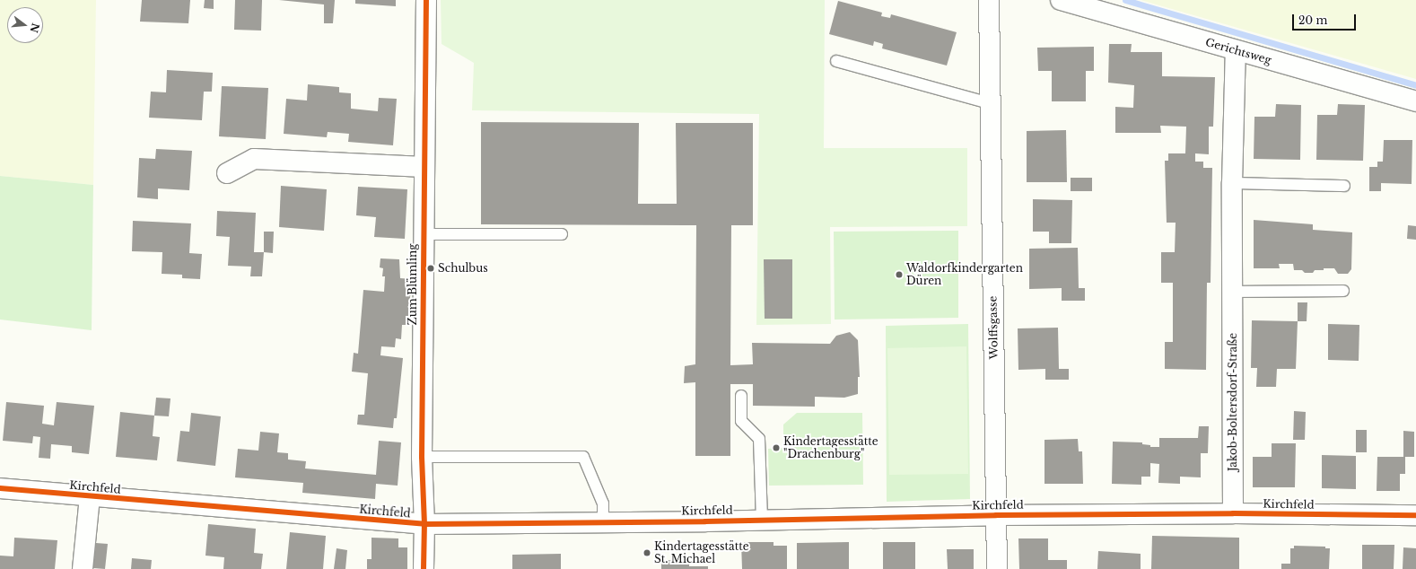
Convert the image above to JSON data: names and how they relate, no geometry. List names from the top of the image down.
{
  "streets": {
    "street": [
      "Gerichtsweg",
      "Zum Blümling",
      "Wolffsgasse",
      "Jakob-Boltersdorf-Straße",
      "Kirchfeld"
    ]
  },
  "crossings": [
    ["Gerichtsweg", "Jakob-Boltersdorf-Straße"],
    ["Zum Blümling", "Kirchfeld"],
    ["Wolffsgasse", "Kirchfeld"],
    ["Jakob-Boltersdorf-Straße", "Kirchfeld"]
  ],
  "places": [
    "Schulbus",
    "Waldorfkindergarten Düren",
    "Kindertagesstätte \"Drachenburg\"",
    "Kindertagesstätte St. Michael"
  ],
  "scale_bar": "20 m",
  "north": "right"
}
